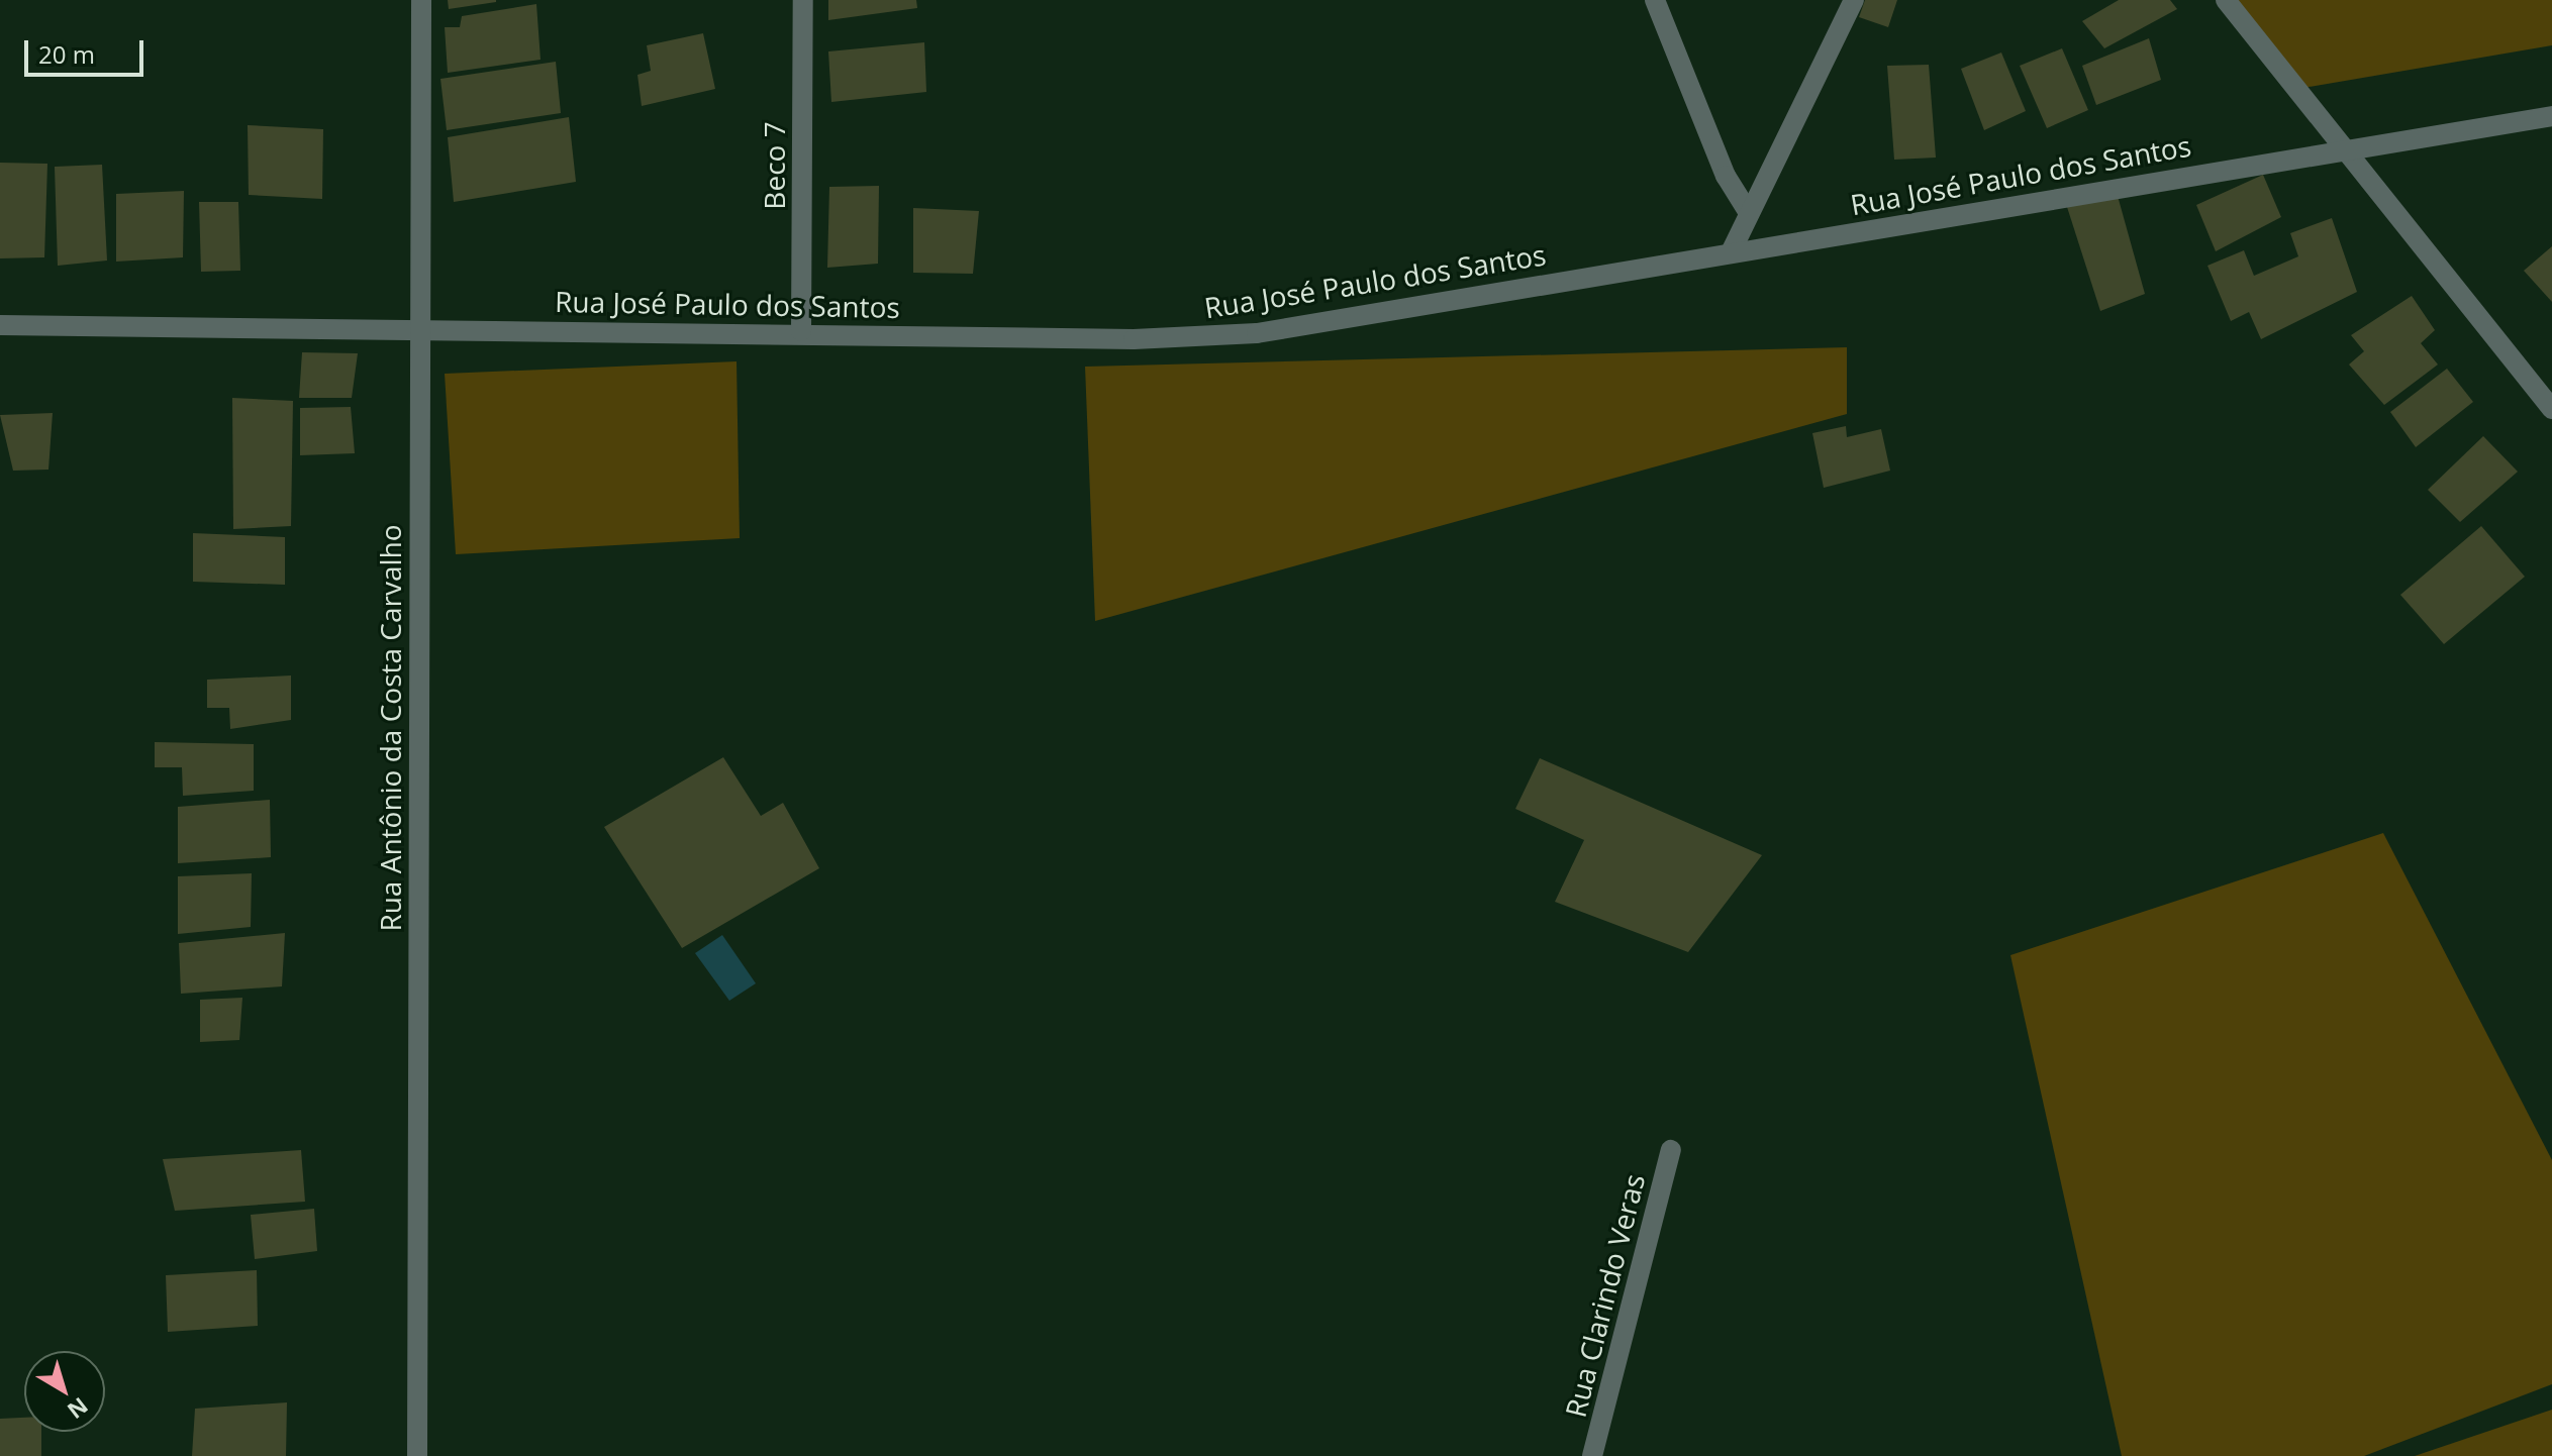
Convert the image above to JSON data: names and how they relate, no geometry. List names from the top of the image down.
{
  "streets": {
    "street": [
      "Beco 7",
      "Rua José Paulo dos Santos",
      "Rua Antônio da Costa Carvalho",
      "Rua Clarindo Veras"
    ]
  },
  "crossings": [
    ["Beco 7", "Rua José Paulo dos Santos"],
    ["Rua José Paulo dos Santos", "Rua Antônio da Costa Carvalho"]
  ],
  "scale_bar": "20 m",
  "north": "bottom right"
}
